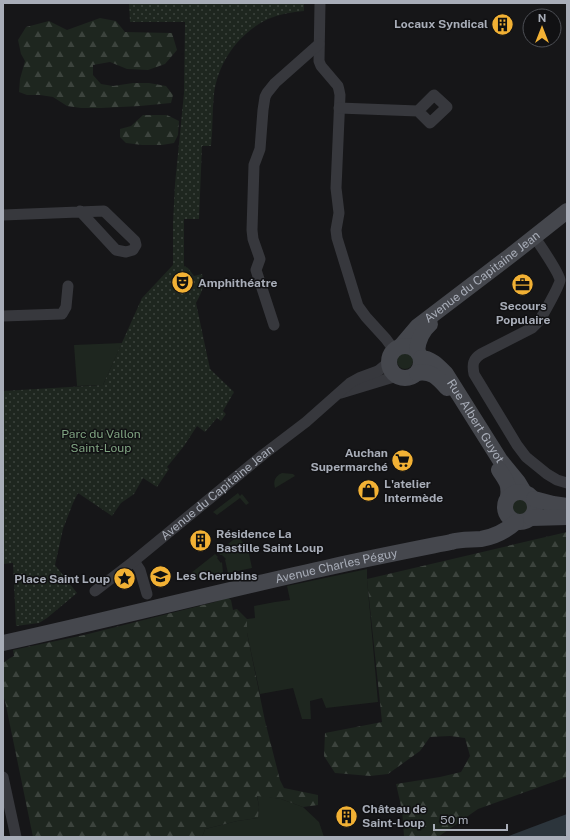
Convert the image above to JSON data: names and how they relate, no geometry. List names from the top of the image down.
{
  "streets": {
    "main road": ["Avenue du Capitaine Jean", "Rue Albert Guyot", "Avenue Charles Péguy"]
  },
  "crossings": [
    ["Avenue du Capitaine Jean", "Rue Albert Guyot"],
    ["Rue Albert Guyot", "Avenue Charles Péguy"]
  ],
  "parks": ["Parc du Vallon Saint-Loup"],
  "places": {
    "building": ["Locaux Syndical", "Résidence La Bastille Saint Loup", "Château de Saint-Loup"],
    "theatre": ["Amphithéatre"],
    "office": ["Secours Populaire"],
    "supermarket": ["Auchan Supermarché"],
    "shop": ["L'atelier Intermède"],
    "school or university": ["Les Cherubins"],
    "place": ["Place Saint Loup"]
  },
  "scale_bar": "50 m",
  "north": "top"
}
